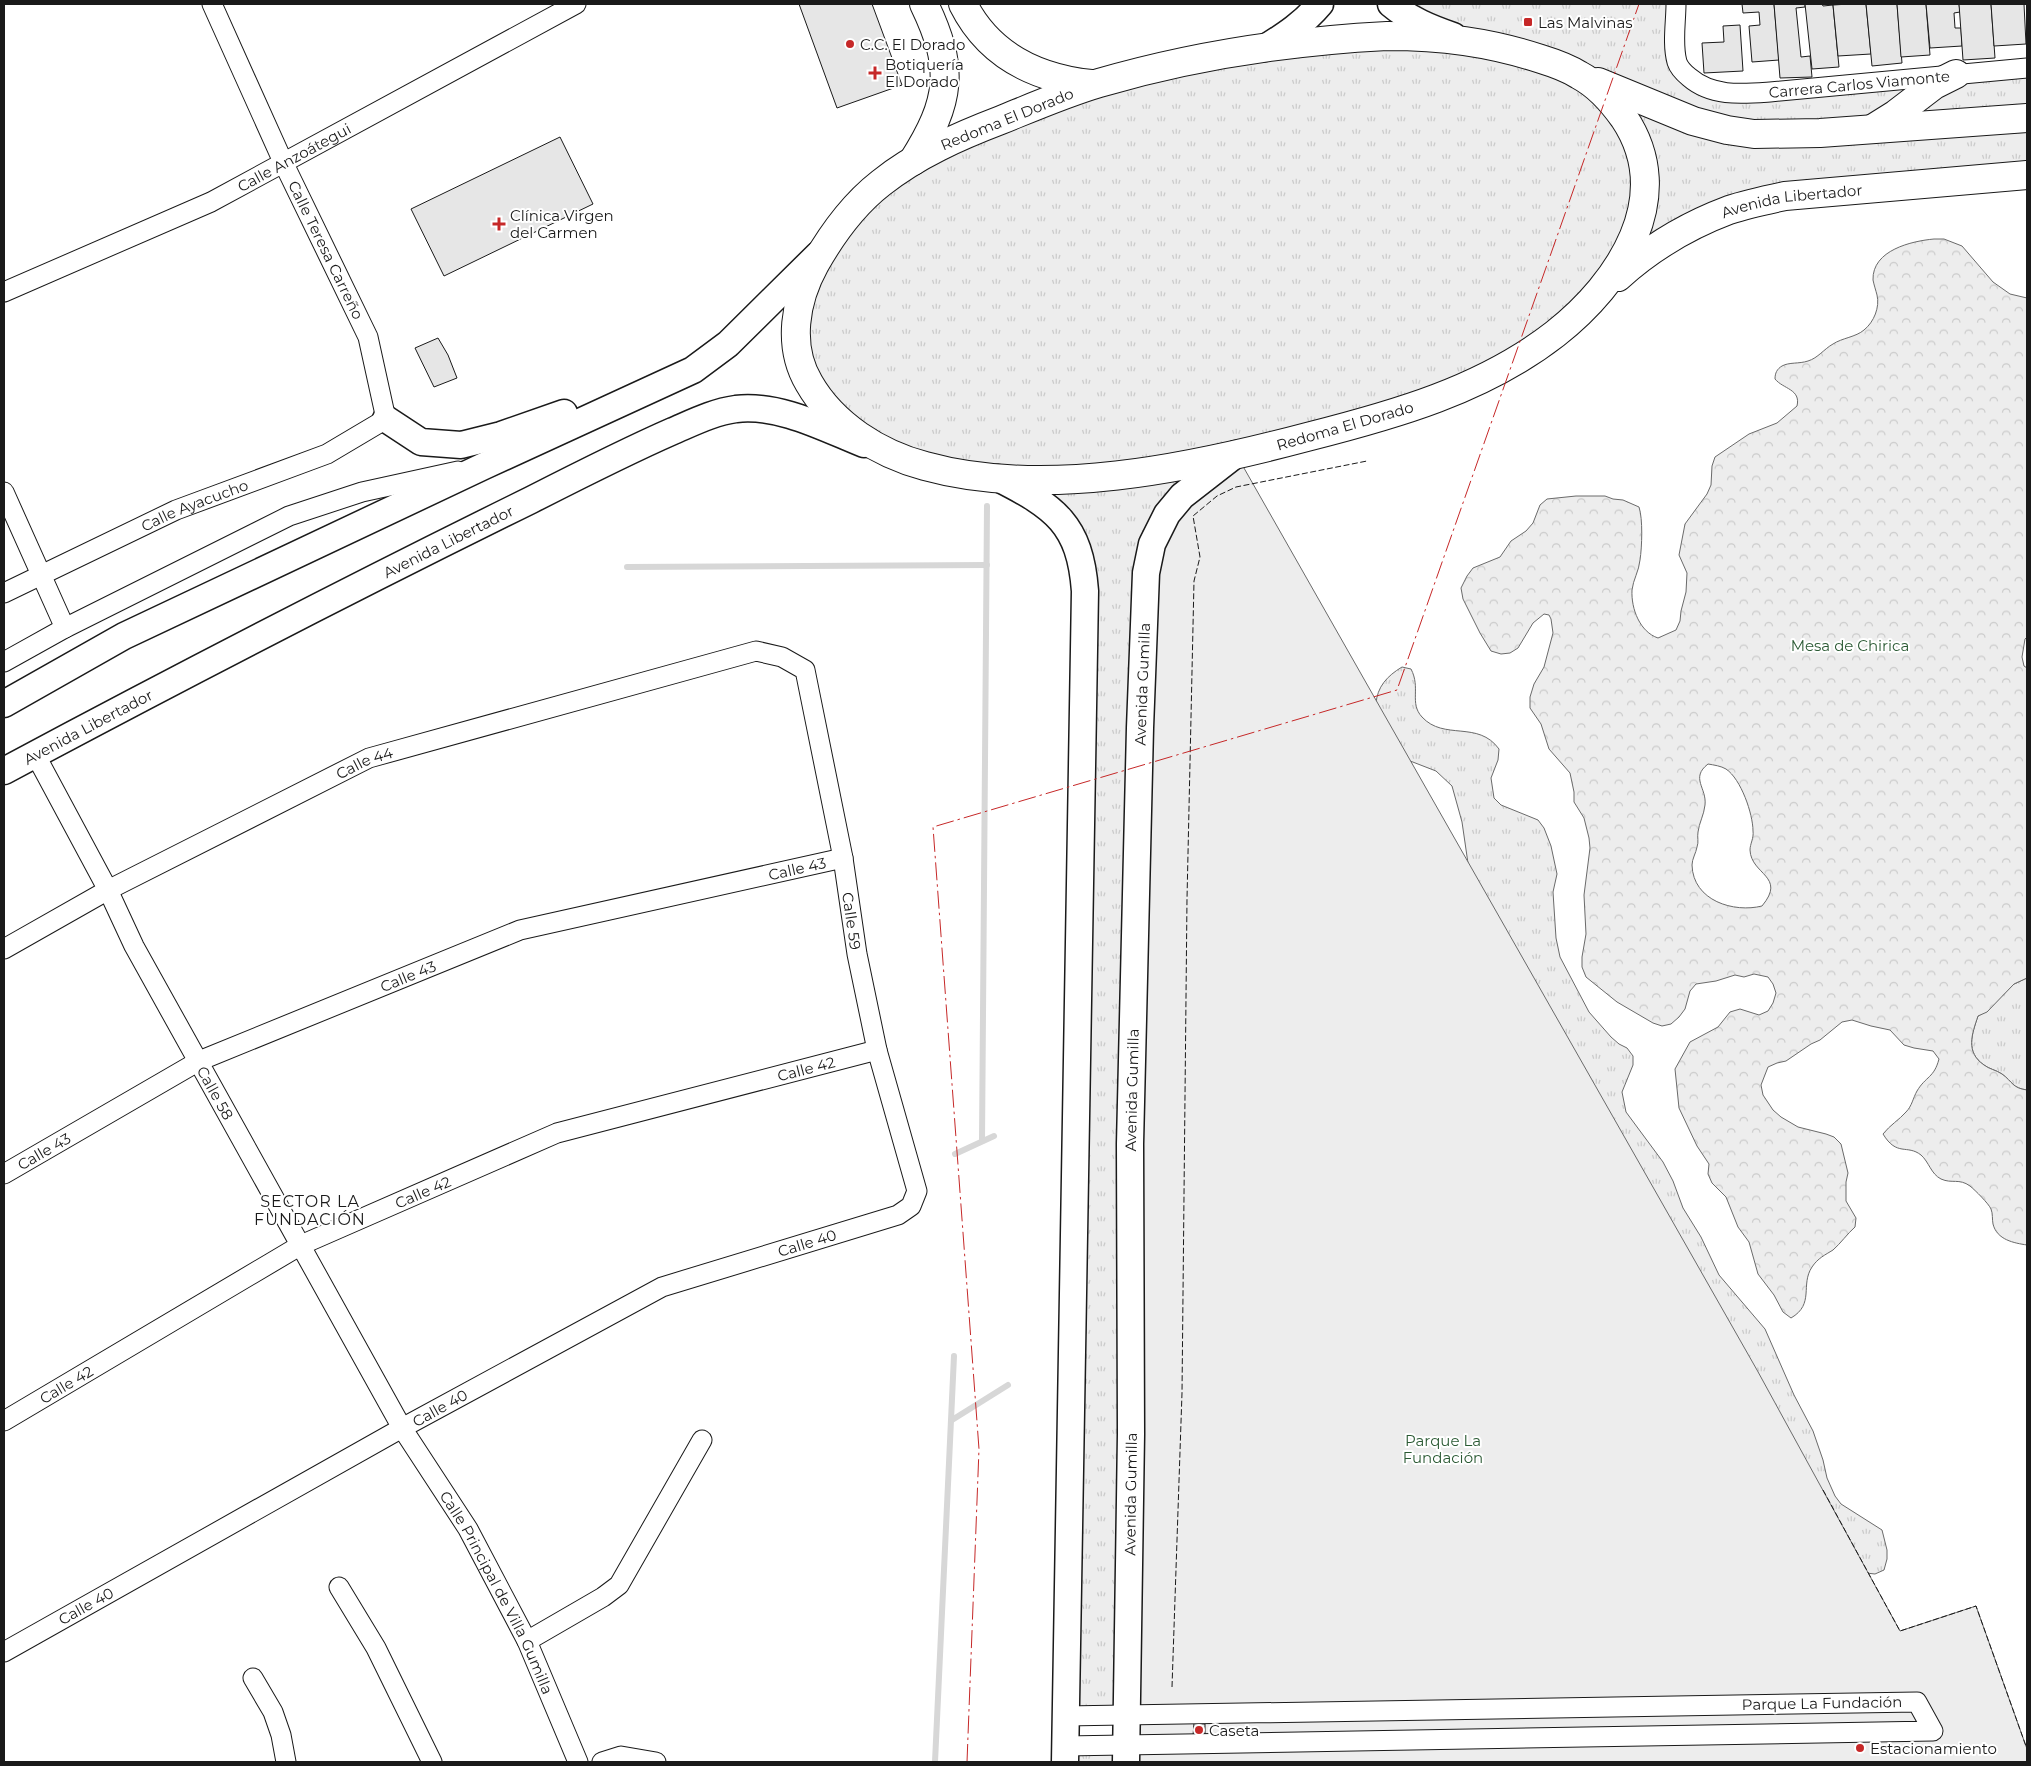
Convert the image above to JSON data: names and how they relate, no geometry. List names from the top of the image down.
{
  "streets": {
    "main road": ["Redoma El Dorado", "Avenida Libertador", "Avenida Gumilla"],
    "street": [
      "Carrera Carlos Viamonte",
      "Calle Anzoátegui",
      "Calle Teresa Carreño",
      "Calle Ayacucho",
      "Calle 44",
      "Calle 43",
      "Calle 59",
      "Calle 42",
      "Calle 58",
      "Calle 40",
      "Calle Principal de Villa Gumilla",
      "Parque La Fundación"
    ]
  },
  "crossings": [
    ["Redoma El Dorado", "Avenida Libertador"],
    ["Redoma El Dorado", "Avenida Gumilla"],
    ["Calle Anzoátegui", "Calle Teresa Carreño"],
    ["Avenida Libertador", "Calle 58"],
    ["Calle Teresa Carreño", "Calle Ayacucho"],
    ["Avenida Gumilla", "Parque La Fundación"],
    ["Calle 44", "Calle 59"],
    ["Calle 44", "Calle 58"],
    ["Calle 43", "Calle 59"],
    ["Calle 43", "Calle 58"],
    ["Calle 59", "Calle 42"],
    ["Calle 59", "Calle 40"],
    ["Calle 42", "Calle 58"],
    ["Calle 58", "Calle 40"],
    ["Calle 58", "Calle Principal de Villa Gumilla"],
    ["Calle 40", "Calle Principal de Villa Gumilla"]
  ],
  "districts": ["SECTOR LA FUNDACIÓN"],
  "parks": ["Mesa de Chirica", "Parque La Fundación"],
  "places": {
    "transit": ["Las Malvinas"],
    "other": ["C.C. El Dorado", "Caseta", "Estacionamiento"],
    "health": ["Botiquería El Dorado", "Clínica Virgen del Carmen"]
  }
}
